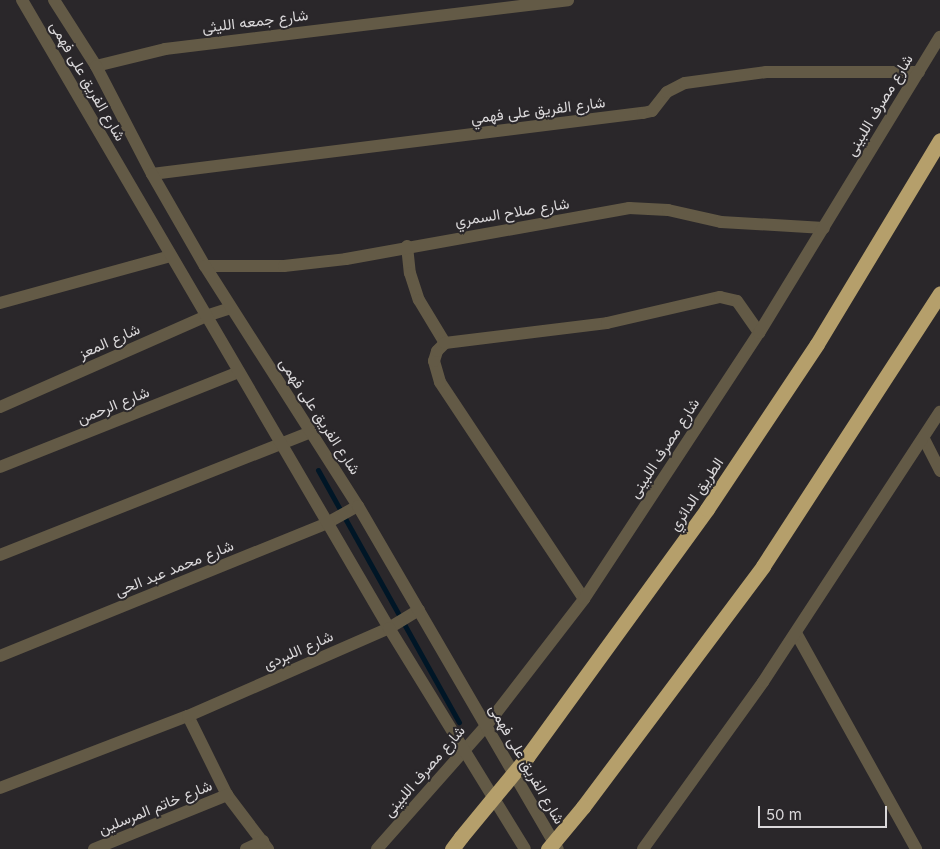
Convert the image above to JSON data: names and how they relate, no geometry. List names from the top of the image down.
{
  "streets": {
    "highway": ["الطريق الدائري"],
    "street": [
      "شارع جمعه الليثى",
      "شارع الفريق على فهمى",
      "شارع مصرف اللبينى",
      "شارع الفريق على فهمي",
      "شارع صلاح السمري",
      "شارع المعز",
      "شارع الرحمن",
      "شارع محمد عبد الحى",
      "شارع اللبردى",
      "شارع خاتم المرسلين"
    ]
  },
  "crossings": [
    ["شارع جمعه الليثى", "شارع الفريق على فهمى"],
    ["شارع الفريق على فهمى", "شارع مصرف اللبينى"],
    ["شارع الفريق على فهمى", "شارع الفريق على فهمي"],
    ["شارع الفريق على فهمى", "شارع صلاح السمري"],
    ["شارع الفريق على فهمى", "شارع المعز"],
    ["شارع الفريق على فهمى", "شارع الرحمن"],
    ["شارع الفريق على فهمى", "شارع محمد عبد الحى"],
    ["شارع الفريق على فهمى", "شارع اللبردى"],
    ["شارع مصرف اللبينى", "شارع الفريق على فهمي"],
    ["شارع مصرف اللبينى", "شارع صلاح السمري"]
  ],
  "scale_bar": "50 m"
}
